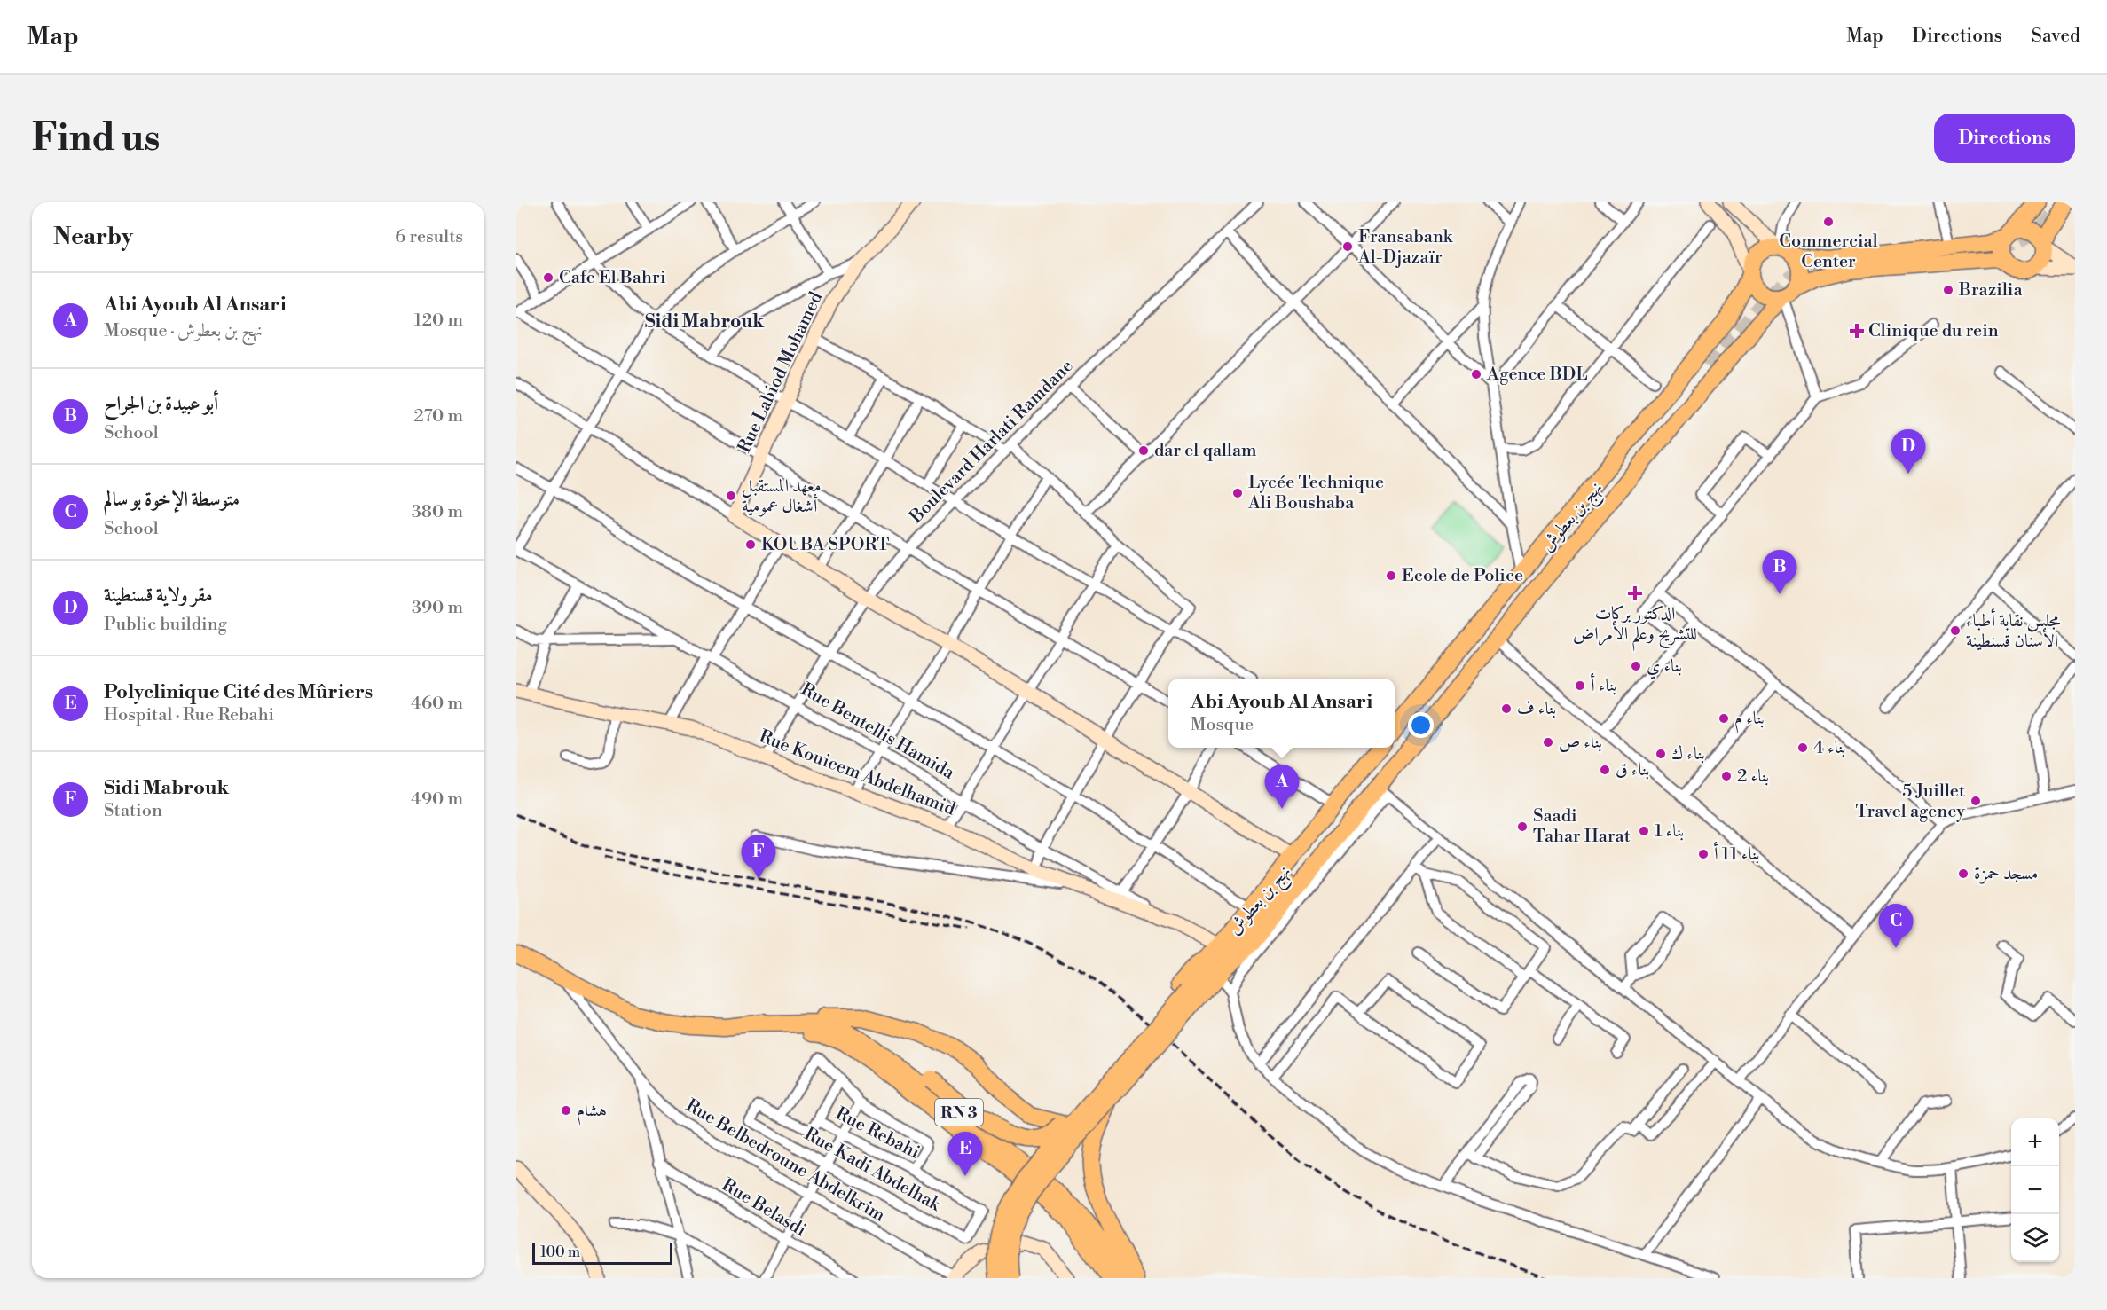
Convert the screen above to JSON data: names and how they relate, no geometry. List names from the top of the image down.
{
  "streets": {
    "main road": ["نهج بن بعطوش", "RN 3"],
    "street": [
      "Rue Labiod Mohamed",
      "Boulevard Harlati Ramdane",
      "Rue Bentellis Hamida",
      "Rue Kouicem Abdelhamid",
      "Rue Rebahi",
      "Rue Belbedroune Abdelkrim",
      "Rue Kadi Abdelhak",
      "Rue Belasdi"
    ]
  },
  "crossings": [
    ["Boulevard Harlati Ramdane", "Rue Bentellis Hamida"],
    ["Boulevard Harlati Ramdane", "Rue Kouicem Abdelhamid"],
    ["Rue Bentellis Hamida", "Rue Kouicem Abdelhamid"],
    ["RN 3", "Rue Belbedroune Abdelkrim"],
    ["Rue Rebahi", "Rue Kadi Abdelhak"]
  ],
  "districts": ["Sidi Mabrouk"],
  "places": {
    "other": [
      "Commercial Center",
      "Fransabank Al-Djazaïr",
      "Cafe El Bahri",
      "Brazilia",
      "Agence BDL",
      "dar el qallam",
      "Lycée Technique Ali Boushaba",
      "معهد المستقبل أشغال عمومية",
      "KOUBA SPORT",
      "Ecole de Police",
      "مجلس نقابة أطباء الأسنان قسنطينة",
      "بناء ي",
      "بناء أ",
      "بناء ف",
      "بناء م",
      "بناء ص",
      "بناء 4",
      "بناء ك",
      "بناء ق",
      "بناء 2",
      "5 Juillet Travel agency",
      "Saadi Tahar Harat",
      "بناء 1",
      "بناء 11 أ",
      "مسجد حمزة",
      "هشام"
    ],
    "health": ["Clinique du rein", "الدكتور بركات للتشريح وعلم الأمراض"]
  },
  "scale_bar": "100 m",
  "page": {
    "header": "Map",
    "nav": ["Map", "Directions", "Saved"],
    "buttons": "Directions",
    "title": "Find us",
    "heading": ["Nearby", "6 results"],
    "list": [
      {
        "mark": "A",
        "name": "Abi Ayoub Al Ansari",
        "note": "Mosque · نهج بن بعطوش",
        "value": "120 m"
      },
      {
        "mark": "B",
        "name": "أبو عبيدة بن الجراح",
        "note": "School",
        "value": "270 m"
      },
      {
        "mark": "C",
        "name": "متوسطة الإخوة بو سالم",
        "note": "School",
        "value": "380 m"
      },
      {
        "mark": "D",
        "name": "مقر ولاية قسنطينة",
        "note": "Public building",
        "value": "390 m"
      },
      {
        "mark": "E",
        "name": "Polyclinique Cité des Mûriers",
        "note": "Hospital · Rue Rebahi",
        "value": "460 m"
      },
      {
        "mark": "F",
        "name": "Sidi Mabrouk",
        "note": "Station",
        "value": "490 m"
      }
    ],
    "pins": [
      "D",
      "B",
      "A",
      "F",
      "C",
      "E"
    ],
    "popup": ["Abi Ayoub Al Ansari", "Mosque"],
    "map_buttons": ["+", "−"],
    "scale": "100 m"
  }
}
